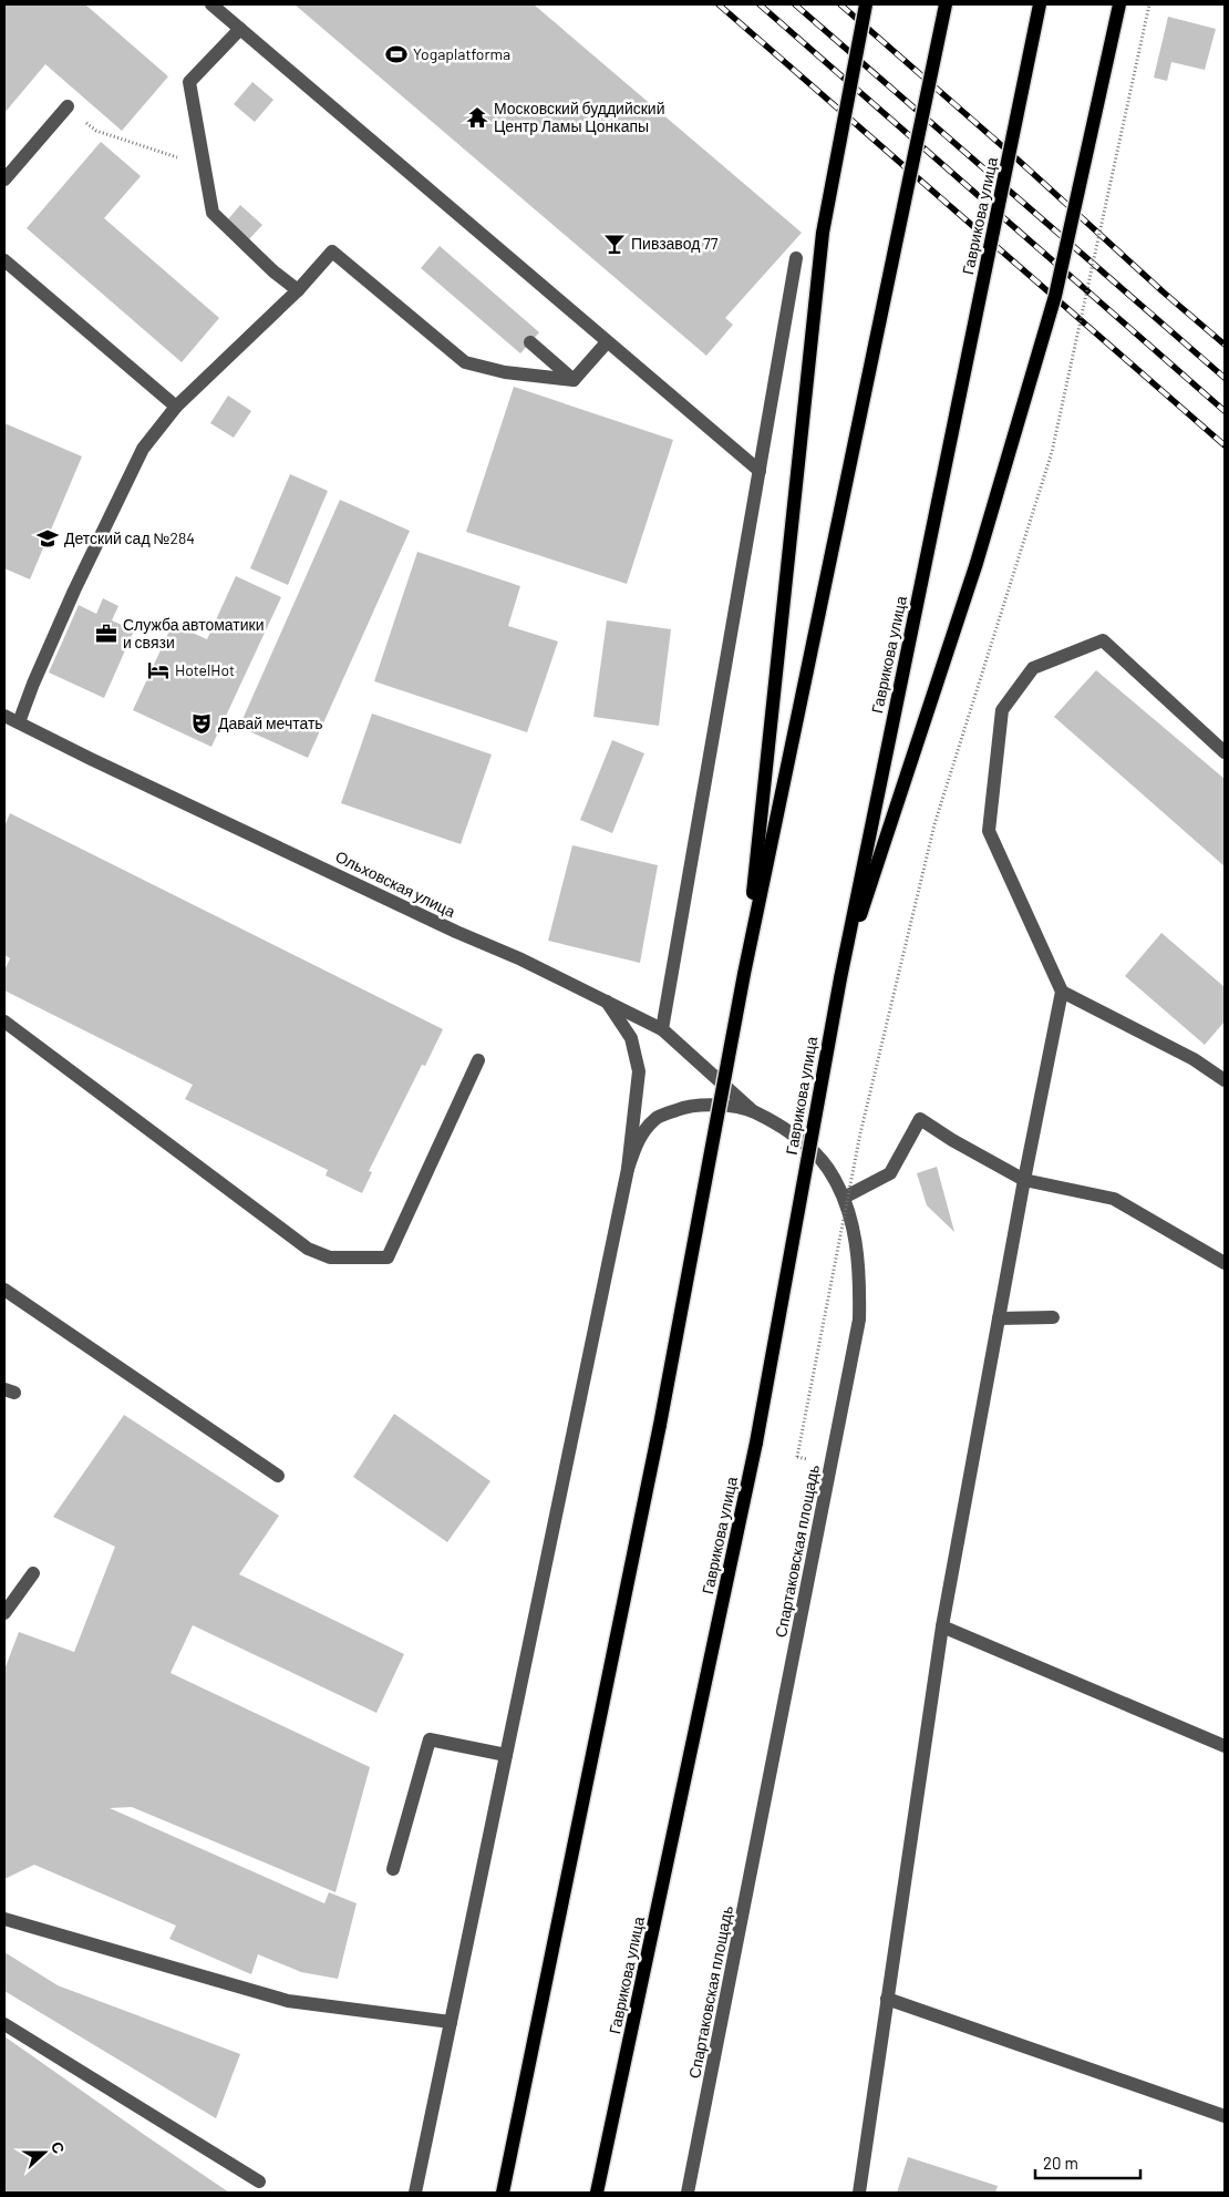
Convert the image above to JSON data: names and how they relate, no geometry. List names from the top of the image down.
{
  "streets": {
    "main road": ["Гаврикова улица"],
    "street": ["Ольховская улица", "Спартаковская площадь"]
  },
  "crossings": [
    ["Ольховская улица", "Спартаковская площадь"]
  ],
  "places": {
    "sports": ["Yogaplatforma"],
    "temple": ["Московский буддийский Центр Ламы Цонкапы"],
    "bar": ["Пивзавод 77"],
    "school or university": ["Детский сад №284"],
    "office": ["Служба автоматики и связи"],
    "hotel": ["HotelHot"],
    "theatre": ["Давай мечтать"]
  },
  "scale_bar": "20 m",
  "north": "right"
}
